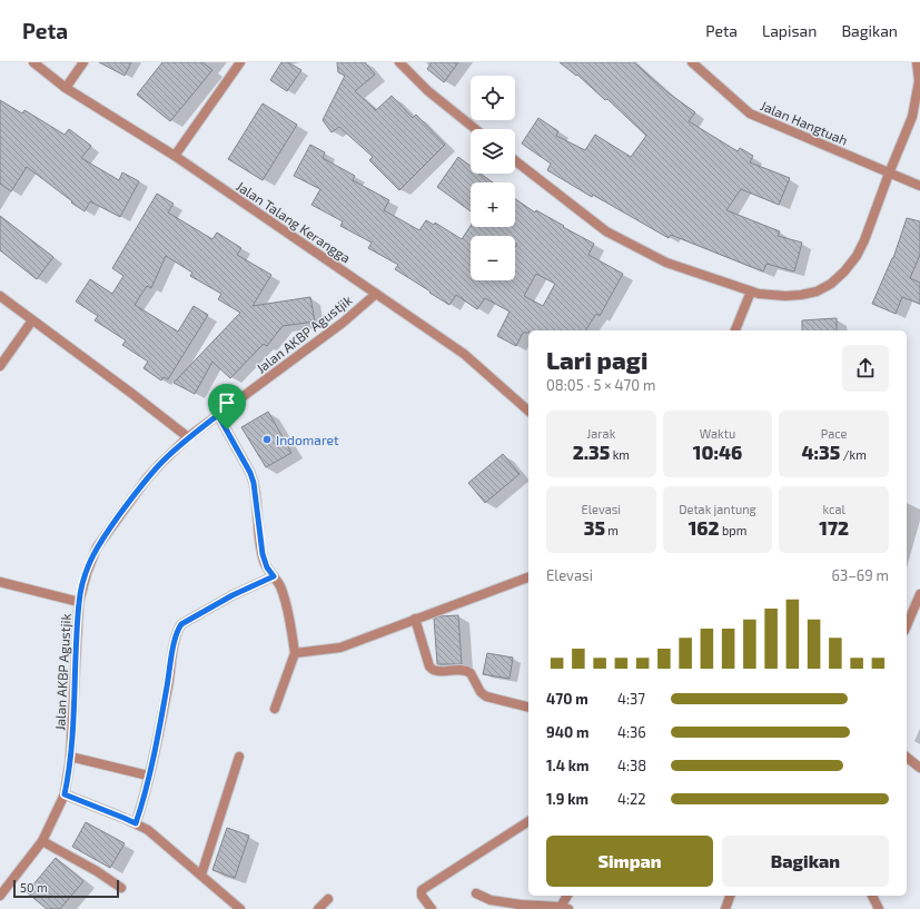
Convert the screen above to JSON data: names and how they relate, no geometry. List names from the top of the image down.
{
  "streets": {
    "street": ["Jalan Hangtuah", "Jalan Talang Kerangga", "Jalan AKBP Agustjik"]
  },
  "crossings": [
    ["Jalan Talang Kerangga", "Jalan AKBP Agustjik"]
  ],
  "places": ["Indomaret"],
  "scale_bar": "50 m",
  "page": {
    "header": "Peta",
    "nav": ["Peta", "Lapisan", "Bagikan"],
    "map_buttons": ["+", "−"],
    "heading": ["Lari pagi", "08:05 · 5 × 470 m"],
    "stats": [
      ["Jarak", "2.35 km"],
      ["Waktu", "10:46"],
      ["Pace", "4:35 /km"],
      ["Elevasi", "35 m"],
      ["Detak jantung", "162 bpm"],
      ["kcal", "172"]
    ],
    "chart": ["Elevasi", "63–69 m"],
    "list": [
      {
        "name": "470 m",
        "note": "4:37"
      },
      {
        "name": "940 m",
        "note": "4:36"
      },
      {
        "name": "1.4 km",
        "note": "4:38"
      },
      {
        "name": "1.9 km",
        "note": "4:22"
      }
    ],
    "buttons": ["Simpan", "Bagikan"],
    "scale": "50 m"
  }
}
